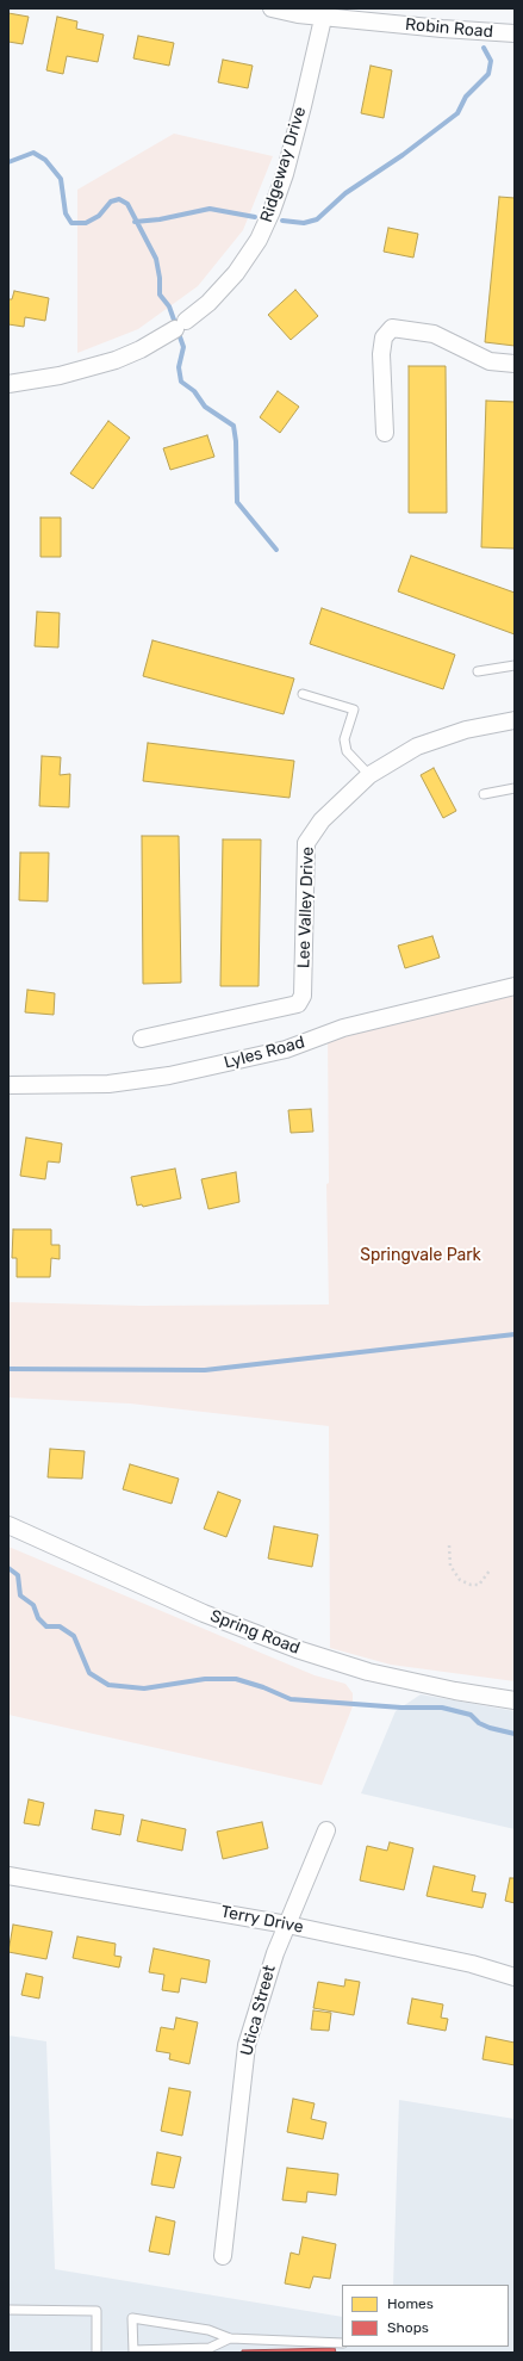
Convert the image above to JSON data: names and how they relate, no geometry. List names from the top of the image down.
{
  "streets": {
    "street": [
      "Robin Road",
      "Ridgeway Drive",
      "Lee Valley Drive",
      "Lyles Road",
      "Spring Road",
      "Terry Drive",
      "Utica Street"
    ]
  },
  "crossings": [
    ["Robin Road", "Ridgeway Drive"],
    ["Terry Drive", "Utica Street"]
  ],
  "parks": ["Springvale Park"],
  "legend": ["Homes", "Shops"]
}
